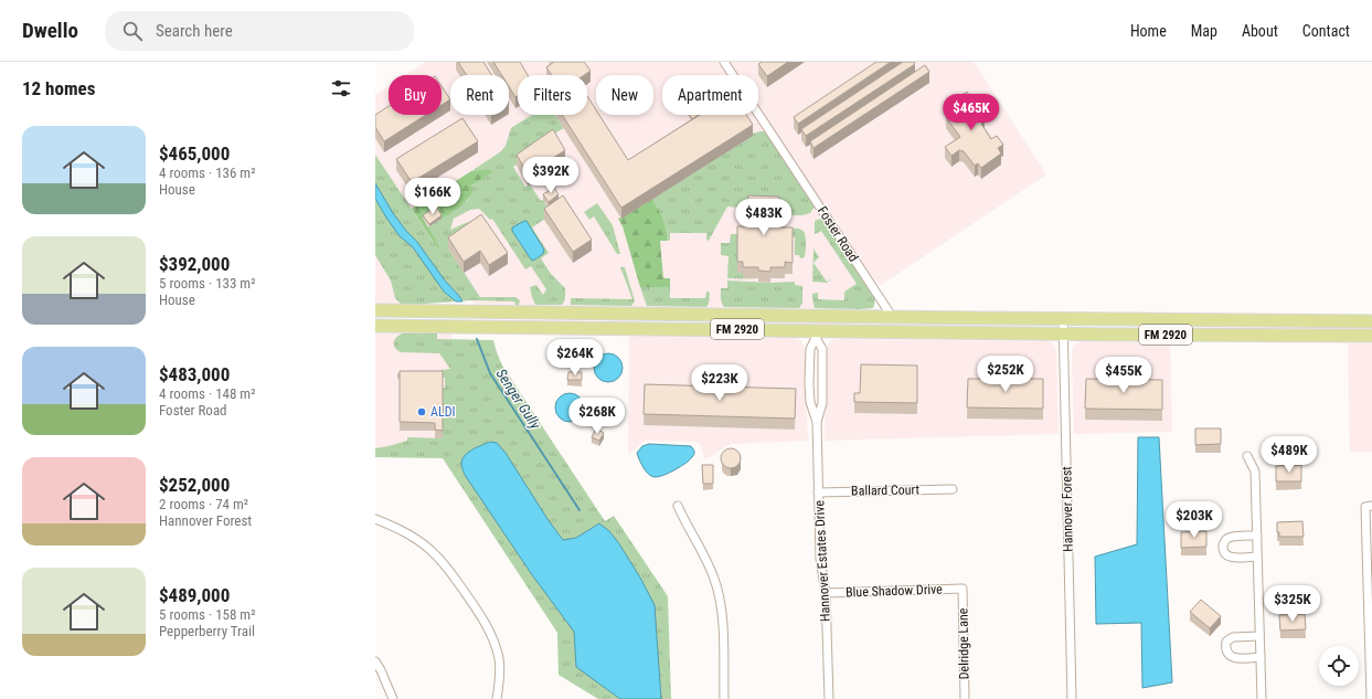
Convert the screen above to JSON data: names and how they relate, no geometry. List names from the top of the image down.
{
  "streets": {
    "main road": ["FM 2920"],
    "street": [
      "Foster Road",
      "Ballard Court",
      "Hannover Forest",
      "Hannover Estates Drive",
      "Blue Shadow Drive",
      "Delridge Lane"
    ]
  },
  "crossings": [
    ["Foster Road", "FM 2920"],
    ["FM 2920", "Hannover Forest"],
    ["FM 2920", "Hannover Estates Drive"],
    ["Ballard Court", "Hannover Estates Drive"],
    ["Hannover Estates Drive", "Blue Shadow Drive"],
    ["Blue Shadow Drive", "Delridge Lane"]
  ],
  "water": ["Senger Gully"],
  "places": ["ALDI"],
  "page": {
    "header": "Dwello",
    "search": "Search here",
    "nav": [
      "Home",
      "Map",
      "About",
      "Contact"
    ],
    "heading": "12 homes",
    "chip": [
      "Buy",
      "Rent",
      "Filters",
      "New",
      "Apartment"
    ],
    "price": [
      "$465K",
      "$392K",
      "$166K",
      "$483K",
      "$264K",
      "$252K",
      "$455K",
      "$223K",
      "$268K",
      "$489K",
      "$203K",
      "$325K"
    ],
    "list": [
      {
        "name": "$465,000",
        "note": "4 rooms · 136 m² · House"
      },
      {
        "name": "$392,000",
        "note": "5 rooms · 133 m² · House"
      },
      {
        "name": "$483,000",
        "note": "4 rooms · 148 m² · Foster Road"
      },
      {
        "name": "$252,000",
        "note": "2 rooms · 74 m² · Hannover Forest"
      },
      {
        "name": "$489,000",
        "note": "5 rooms · 158 m² · Pepperberry Trail"
      }
    ]
  }
}
